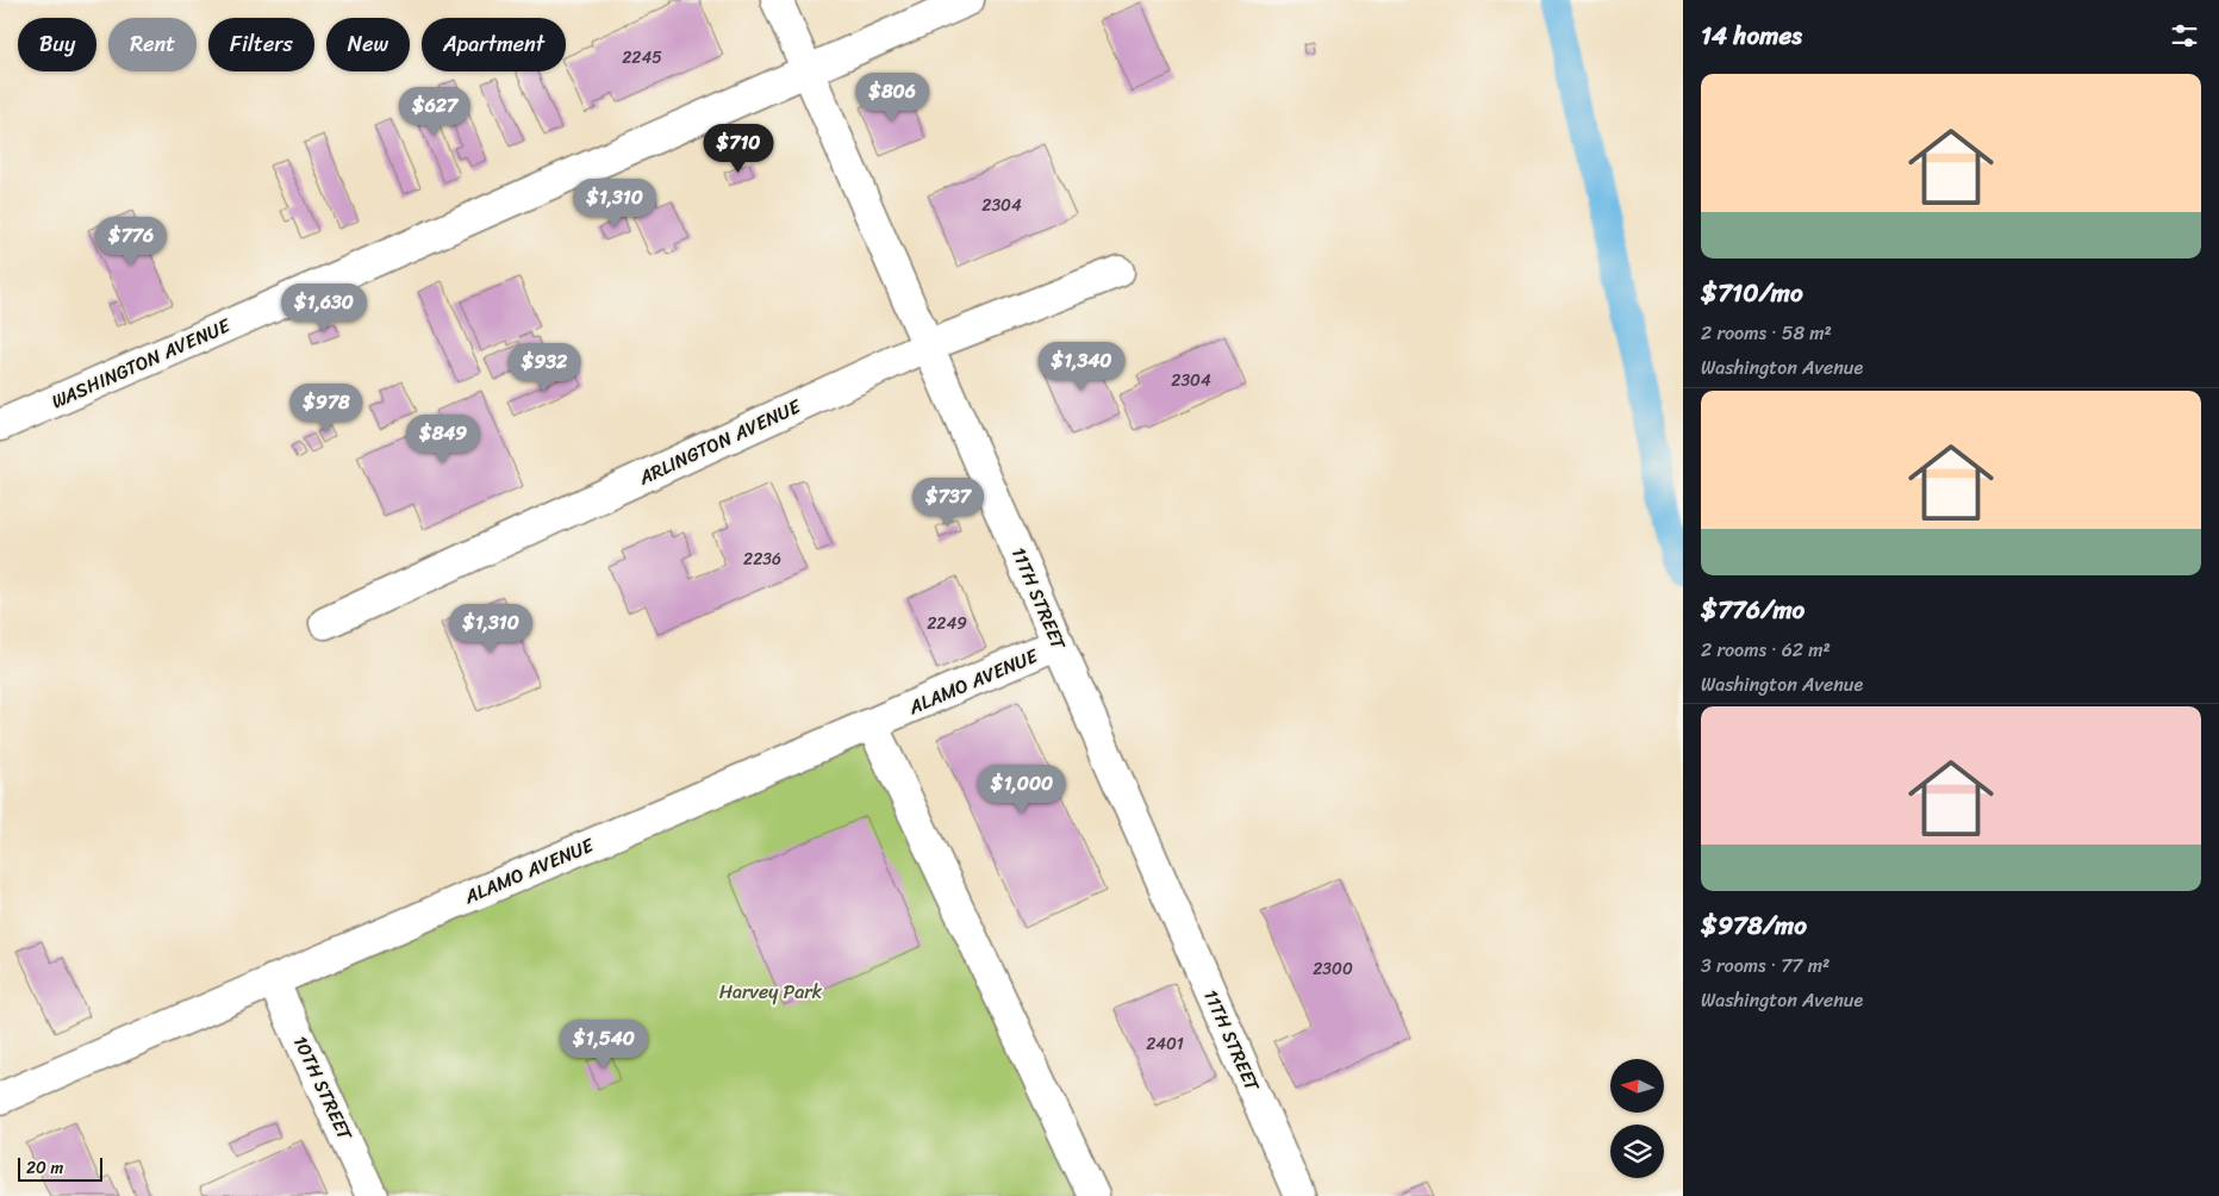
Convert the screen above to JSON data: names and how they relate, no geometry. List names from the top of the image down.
{
  "streets": {
    "street": [
      "WASHINGTON AVENUE",
      "ARLINGTON AVENUE",
      "11TH STREET",
      "ALAMO AVENUE",
      "10TH STREET"
    ]
  },
  "crossings": [
    ["WASHINGTON AVENUE", "11TH STREET"],
    ["ARLINGTON AVENUE", "11TH STREET"],
    ["11TH STREET", "ALAMO AVENUE"],
    ["ALAMO AVENUE", "10TH STREET"]
  ],
  "parks": ["Harvey Park"],
  "house_numbers": [
    "2245",
    "2304",
    "2304",
    "2236",
    "2249",
    "2300",
    "2401"
  ],
  "scale_bar": "20 m",
  "north": "left",
  "page": {
    "heading": "14 homes",
    "chip": [
      "Buy",
      "Rent",
      "Filters",
      "New",
      "Apartment"
    ],
    "list": [
      {
        "name": "$710/mo",
        "note": "2 rooms · 58 m² · Washington Avenue"
      },
      {
        "name": "$776/mo",
        "note": "2 rooms · 62 m² · Washington Avenue"
      },
      {
        "name": "$978/mo",
        "note": "3 rooms · 77 m² · Washington Avenue"
      }
    ],
    "price": [
      "$806",
      "$627",
      "$710",
      "$1,310",
      "$776",
      "$1,630",
      "$1,340",
      "$932",
      "$978",
      "$849",
      "$737",
      "$1,310",
      "$1,000",
      "$1,540"
    ],
    "scale": "20 m"
  }
}
